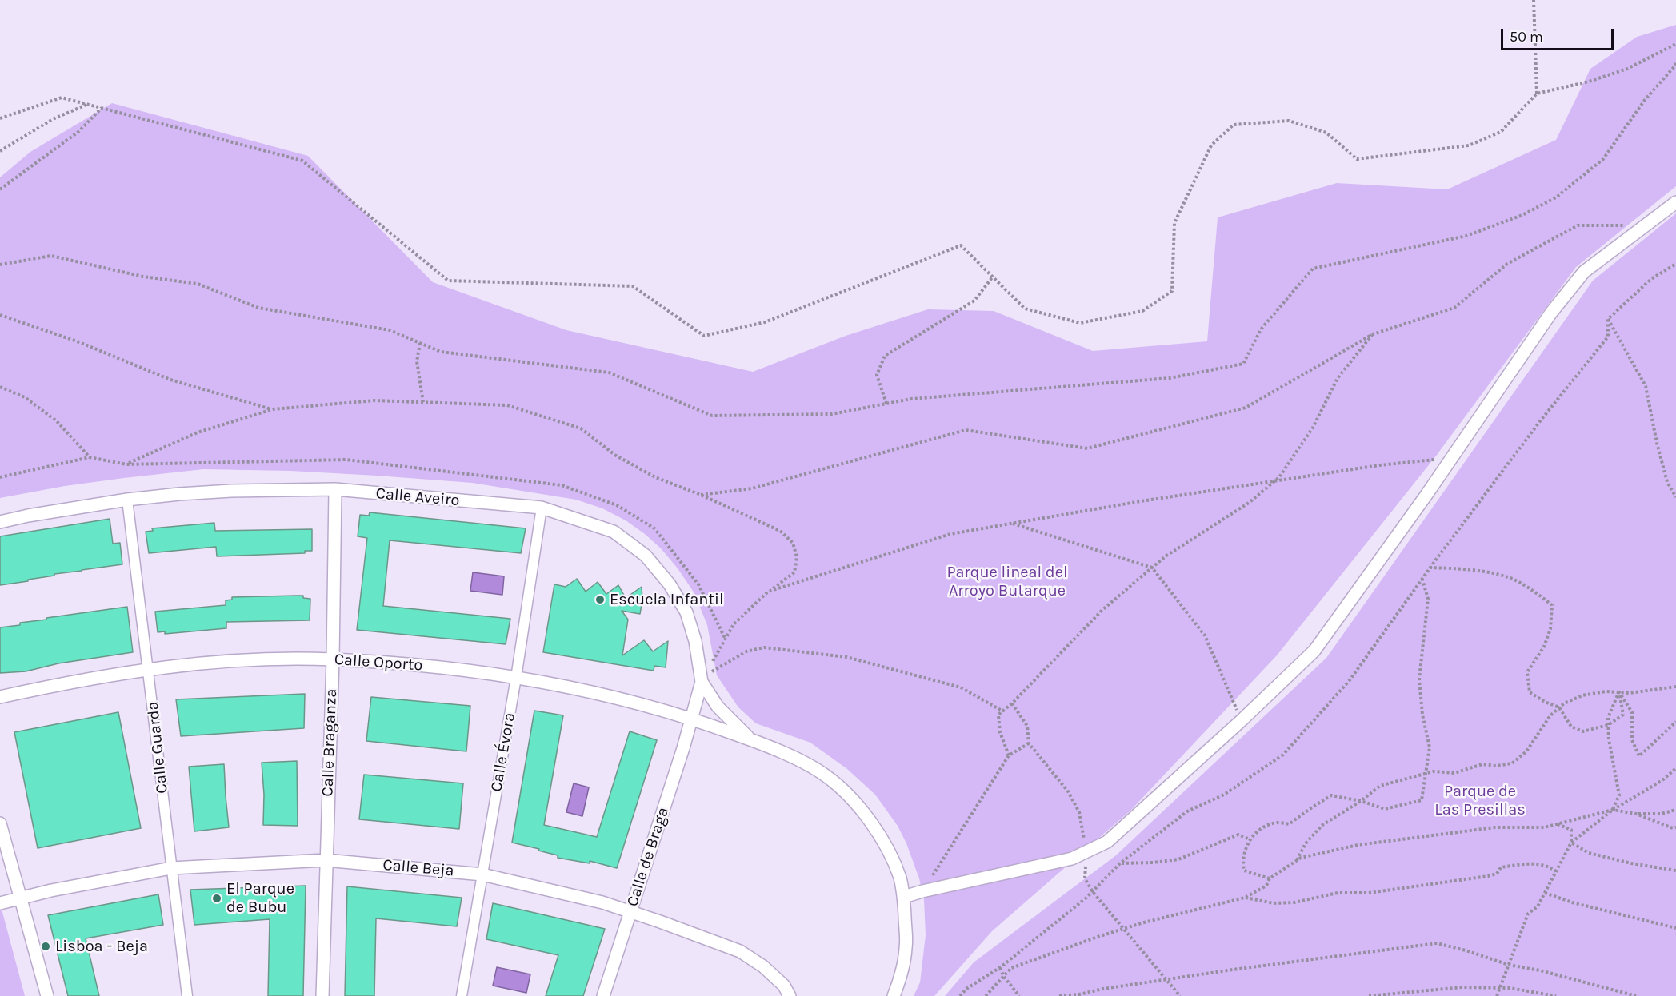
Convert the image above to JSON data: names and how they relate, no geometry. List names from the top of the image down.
{
  "streets": {
    "street": [
      "Calle Aveiro",
      "Calle Oporto",
      "Calle Braganza",
      "Calle Guarda",
      "Calle Évora",
      "Calle de Braga",
      "Calle Beja"
    ]
  },
  "crossings": [
    ["Calle Aveiro", "Calle Oporto"],
    ["Calle Aveiro", "Calle Braganza"],
    ["Calle Aveiro", "Calle Guarda"],
    ["Calle Aveiro", "Calle Évora"],
    ["Calle Aveiro", "Calle de Braga"],
    ["Calle Oporto", "Calle Braganza"],
    ["Calle Oporto", "Calle Guarda"],
    ["Calle Oporto", "Calle Évora"],
    ["Calle Oporto", "Calle de Braga"],
    ["Calle Braganza", "Calle Beja"],
    ["Calle Guarda", "Calle Beja"],
    ["Calle Évora", "Calle Beja"],
    ["Calle de Braga", "Calle Beja"]
  ],
  "parks": ["Parque lineal del Arroyo Butarque", "Parque de Las Presillas"],
  "places": ["Escuela Infantil", "El Parque de Bubu", "Lisboa - Beja"],
  "scale_bar": "50 m"
}
